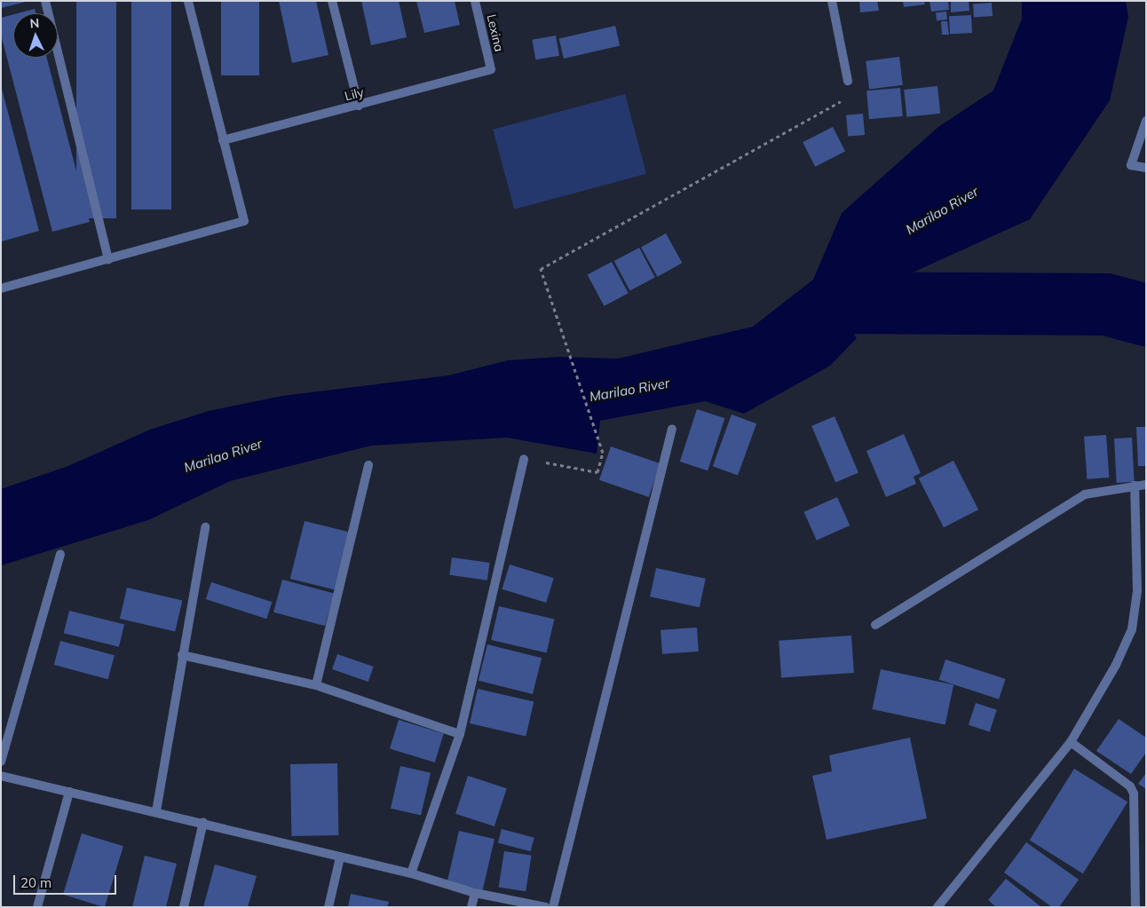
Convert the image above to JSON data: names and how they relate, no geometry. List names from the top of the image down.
{
  "streets": {
    "street": ["Lexina", "Lily"]
  },
  "crossings": [
    ["Lexina", "Lily"]
  ],
  "water": ["Marilao River"],
  "scale_bar": "20 m",
  "north": "top"
}
